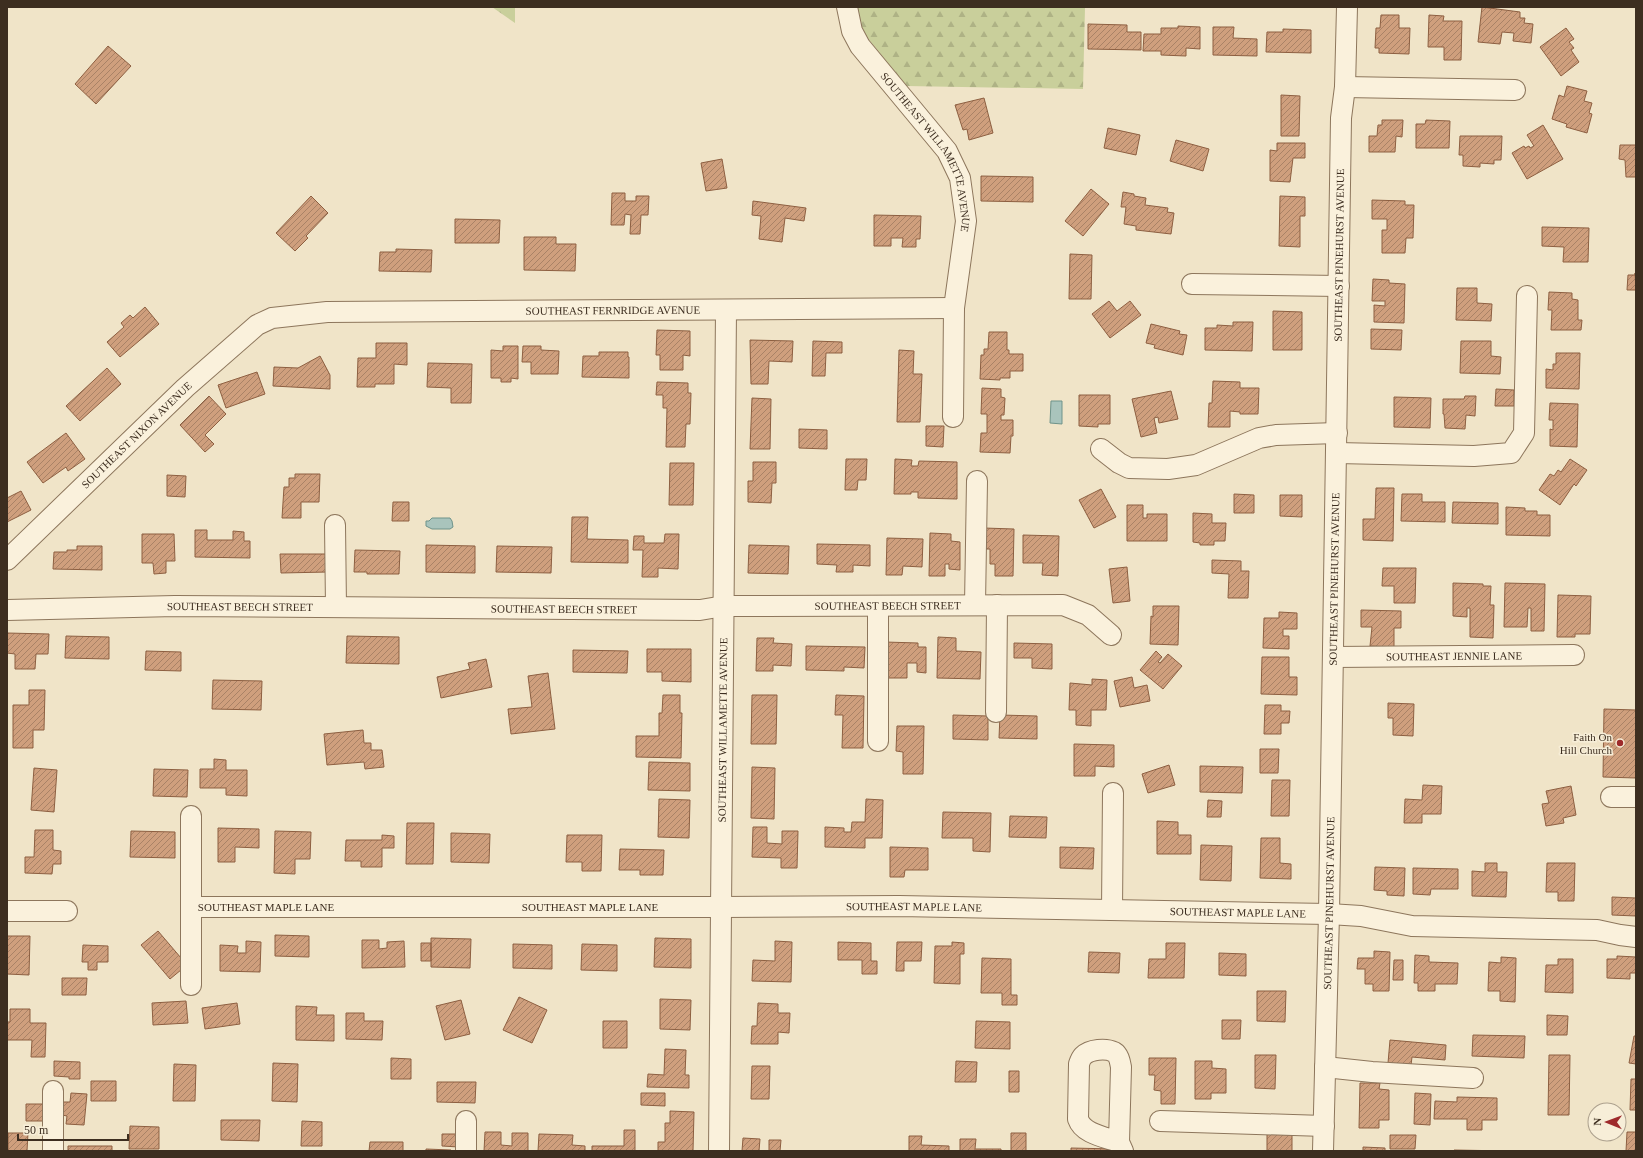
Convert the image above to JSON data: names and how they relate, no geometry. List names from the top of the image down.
{
  "streets": {
    "street": [
      "SOUTHEAST WILLAMETTE AVENUE",
      "SOUTHEAST PINEHURST AVENUE",
      "SOUTHEAST FERNRIDGE AVENUE",
      "SOUTHEAST NIXON AVENUE",
      "SOUTHEAST BEECH STREET",
      "SOUTHEAST JENNIE LANE",
      "SOUTHEAST MAPLE LANE"
    ]
  },
  "crossings": [
    ["SOUTHEAST WILLAMETTE AVENUE", "SOUTHEAST FERNRIDGE AVENUE"],
    ["SOUTHEAST WILLAMETTE AVENUE", "SOUTHEAST BEECH STREET"],
    ["SOUTHEAST WILLAMETTE AVENUE", "SOUTHEAST MAPLE LANE"],
    ["SOUTHEAST PINEHURST AVENUE", "SOUTHEAST JENNIE LANE"],
    ["SOUTHEAST PINEHURST AVENUE", "SOUTHEAST MAPLE LANE"],
    ["SOUTHEAST FERNRIDGE AVENUE", "SOUTHEAST NIXON AVENUE"]
  ],
  "places": ["Faith On Hill Church"],
  "scale_bar": "50 m",
  "north": "left"
}
